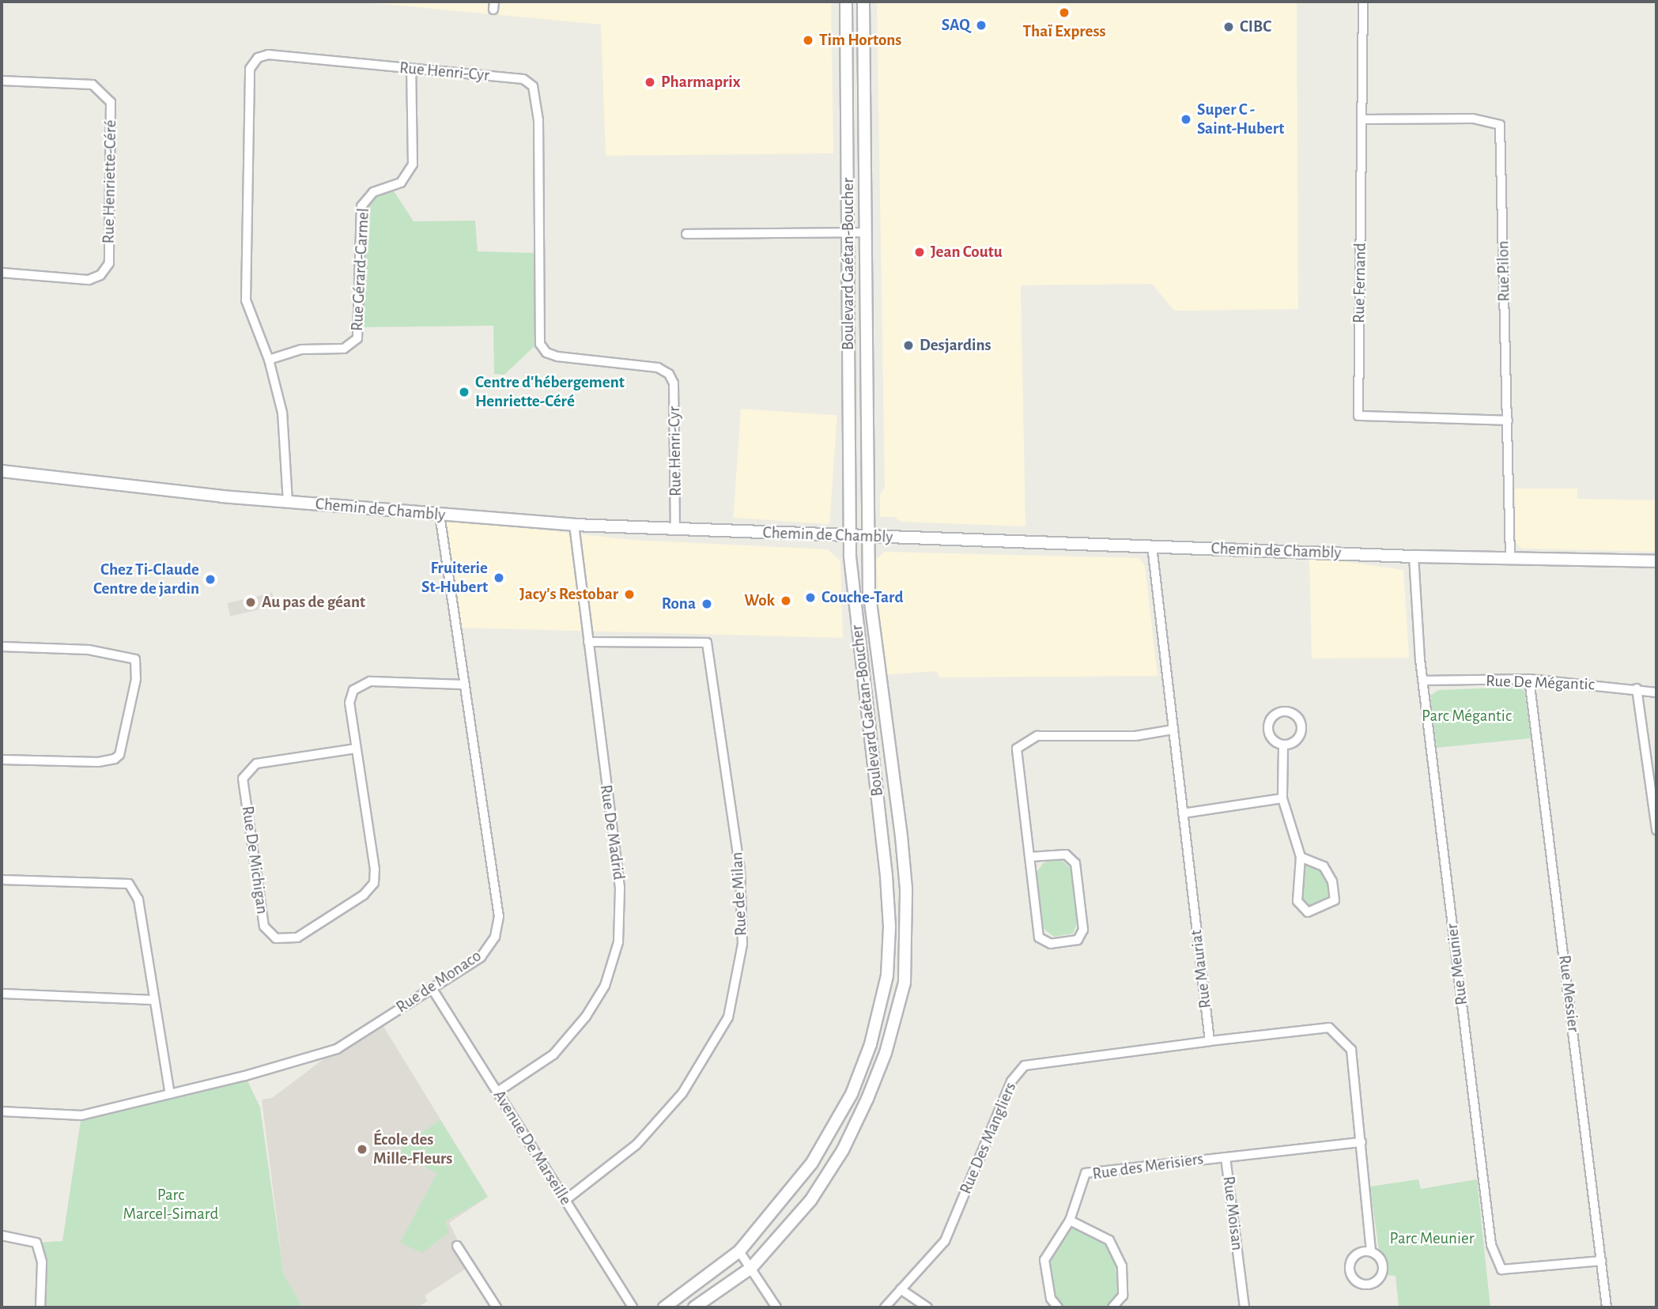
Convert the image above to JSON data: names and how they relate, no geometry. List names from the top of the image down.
{
  "streets": {
    "street": [
      "Rue Henri-Cyr",
      "Rue Henriette-Céré",
      "Boulevard Gaétan-Boucher",
      "Rue Gérard-Carmel",
      "Rue Pilon",
      "Rue Fernand",
      "Chemin de Chambly",
      "Rue De Mégantic",
      "Rue De Madrid",
      "Rue De Michigan",
      "Rue de Milan",
      "Rue Meunier",
      "Rue Mauriat",
      "Rue de Monaco",
      "Rue Messier",
      "Rue Des Mangliers",
      "Avenue De Marseille",
      "Rue des Merisiers",
      "Rue Moisan"
    ]
  },
  "crossings": [
    ["Rue Henri-Cyr", "Rue Gérard-Carmel"],
    ["Rue Henri-Cyr", "Chemin de Chambly"],
    ["Boulevard Gaétan-Boucher", "Chemin de Chambly"],
    ["Rue Pilon", "Rue Fernand"],
    ["Rue Pilon", "Chemin de Chambly"],
    ["Chemin de Chambly", "Rue De Madrid"],
    ["Chemin de Chambly", "Rue Meunier"],
    ["Chemin de Chambly", "Rue Mauriat"],
    ["Chemin de Chambly", "Rue de Monaco"],
    ["Rue De Mégantic", "Rue Meunier"],
    ["Rue De Mégantic", "Rue Messier"],
    ["Rue De Madrid", "Rue de Milan"],
    ["Rue De Madrid", "Avenue De Marseille"],
    ["Rue De Michigan", "Rue de Monaco"],
    ["Rue de Milan", "Avenue De Marseille"],
    ["Rue Meunier", "Rue Messier"],
    ["Rue Mauriat", "Rue Des Mangliers"],
    ["Rue de Monaco", "Avenue De Marseille"],
    ["Rue des Merisiers", "Rue Moisan"]
  ],
  "parks": ["Parc Mégantic", "Parc Marcel-Simard", "Parc Meunier"],
  "places": [
    "Thaï Express",
    "SAQ",
    "CIBC",
    "Tim Hortons",
    "Pharmaprix",
    "Super C - Saint-Hubert",
    "Jean Coutu",
    "Desjardins",
    "Centre d'hébergement Henriette-Céré",
    "Fruiterie St-Hubert",
    "Chez Ti-Claude Centre de jardin",
    "Jacy's Restobar",
    "Couche-Tard",
    "Wok",
    "Au pas de géant",
    "Rona",
    "École des Mille-Fleurs"
  ]
}
